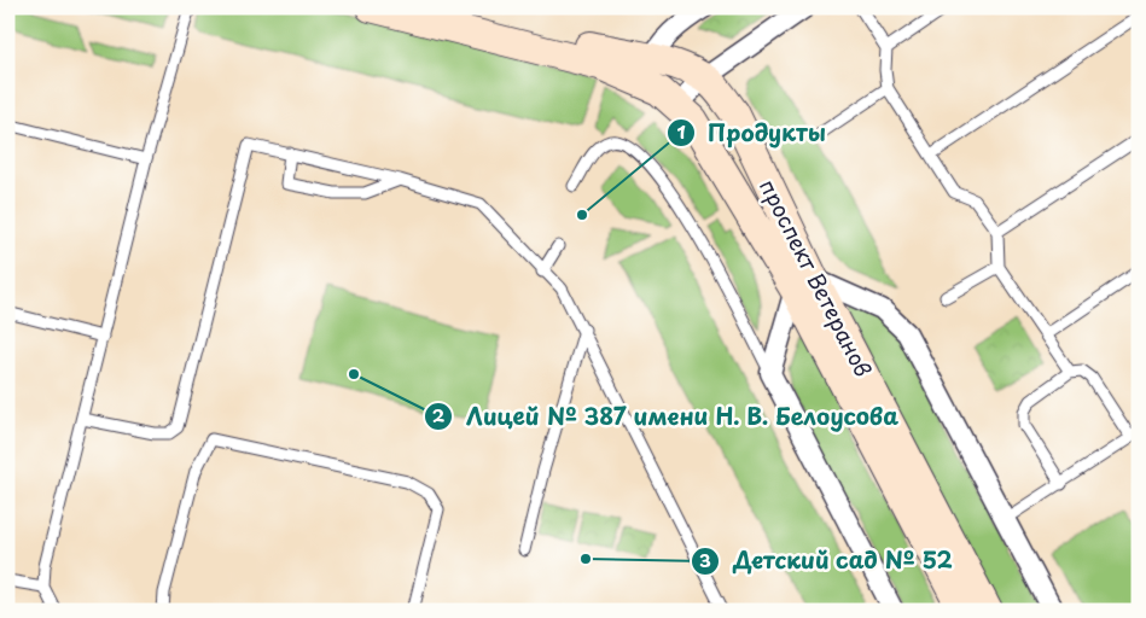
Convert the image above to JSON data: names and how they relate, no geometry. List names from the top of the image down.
{
  "streets": {
    "main road": ["проспект Ветеранов"]
  },
  "places": ["Продукты", "Лицей № 387 имени Н. В. Белоусова", "Детский сад № 52"]
}
